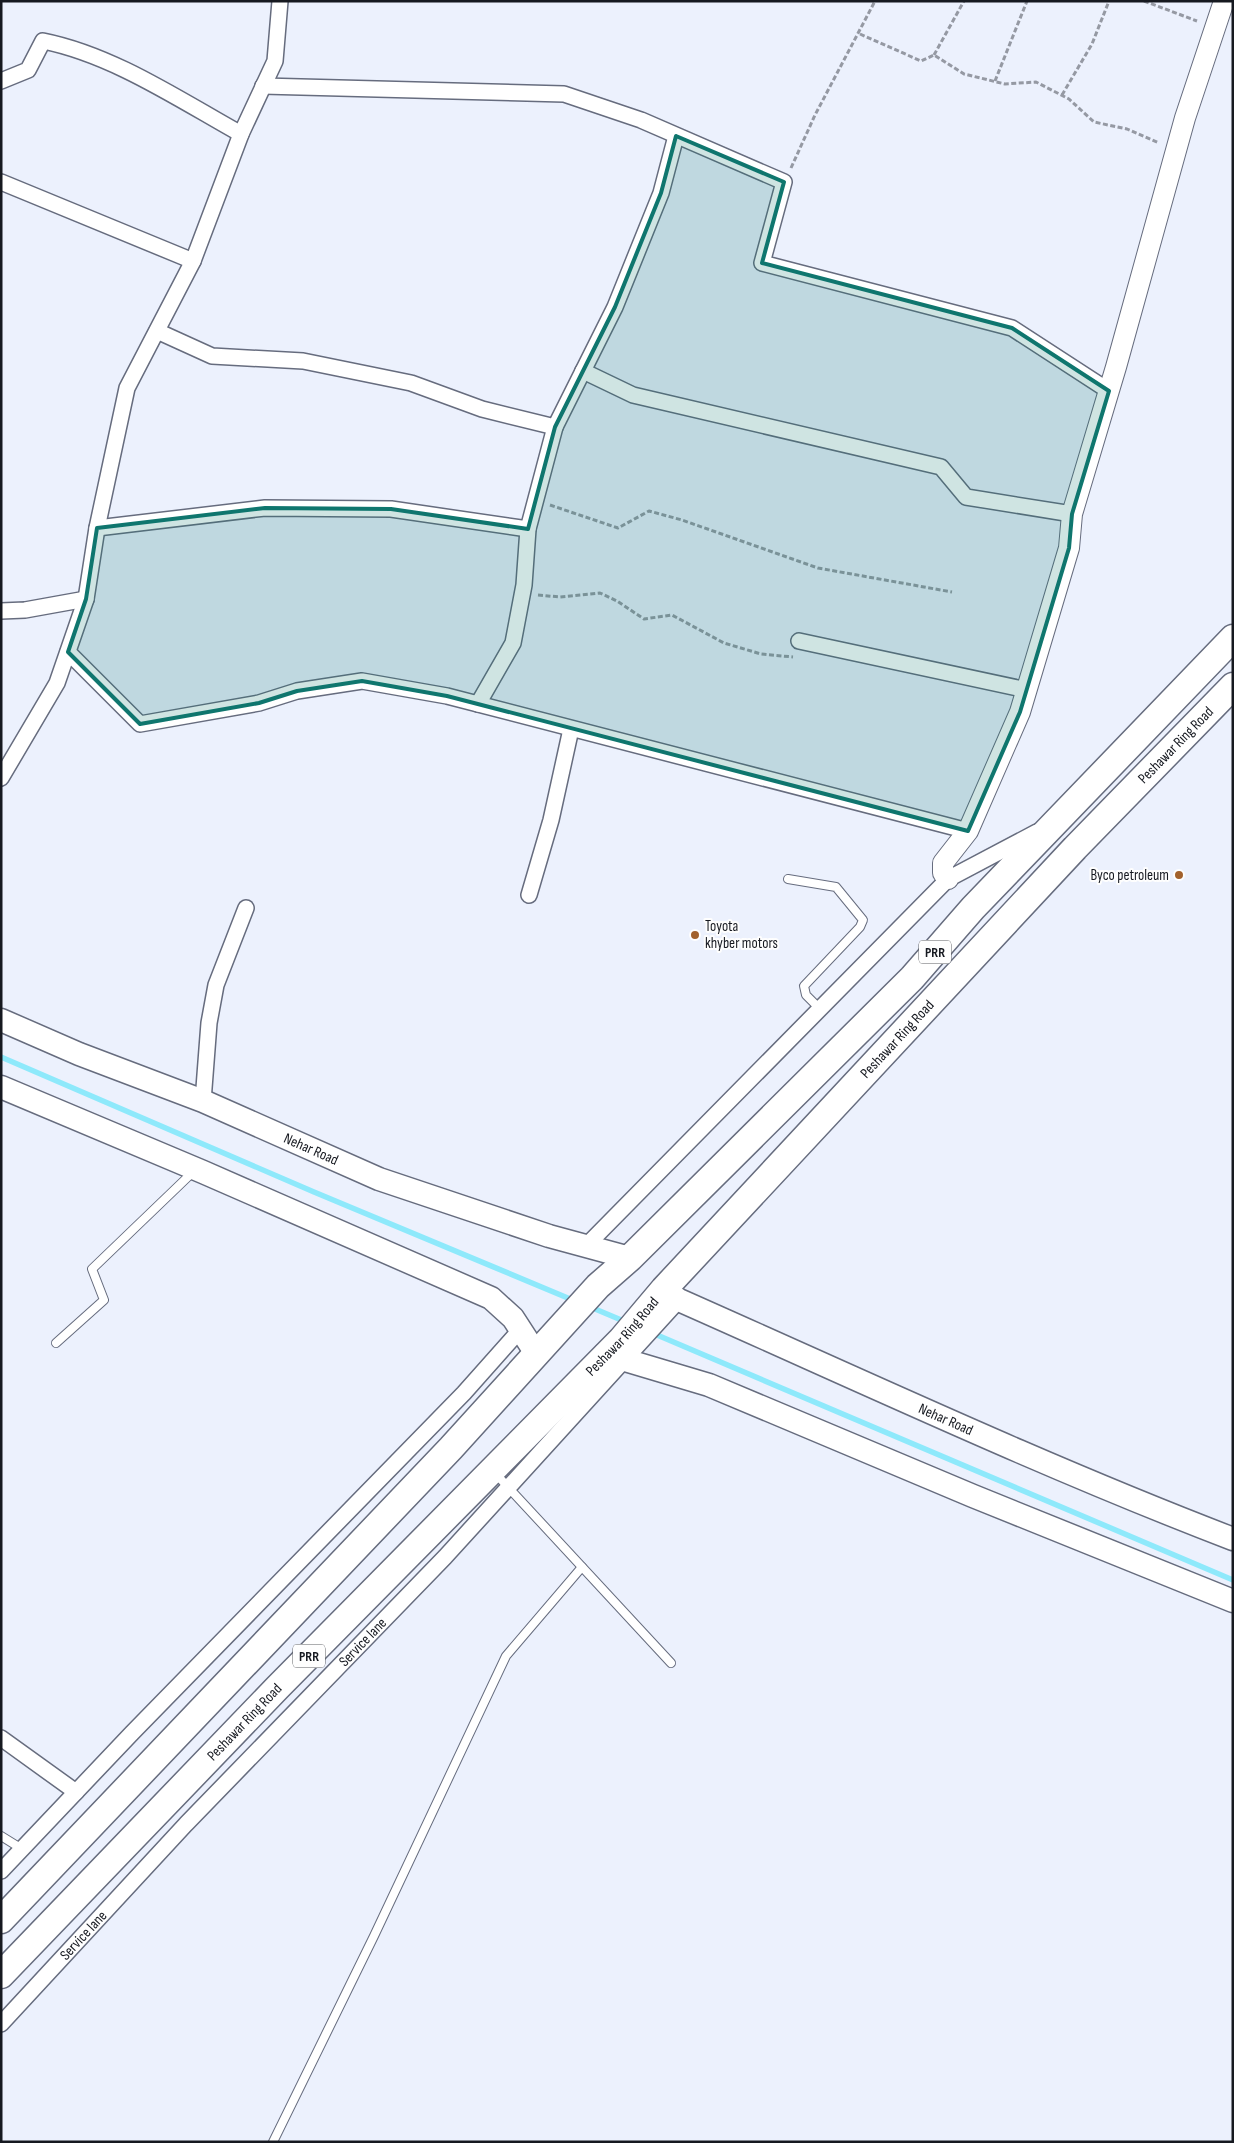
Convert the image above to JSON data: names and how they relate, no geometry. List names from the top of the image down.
{
  "streets": {
    "highway": ["Peshawar Ring Road", "PRR"],
    "main road": ["Nehar Road"],
    "street": ["Service lane"]
  },
  "crossings": [
    ["Peshawar Ring Road", "Nehar Road"],
    ["Peshawar Ring Road", "Service lane"]
  ],
  "places": ["Byco petroleum", "Toyota khyber motors"]
}
